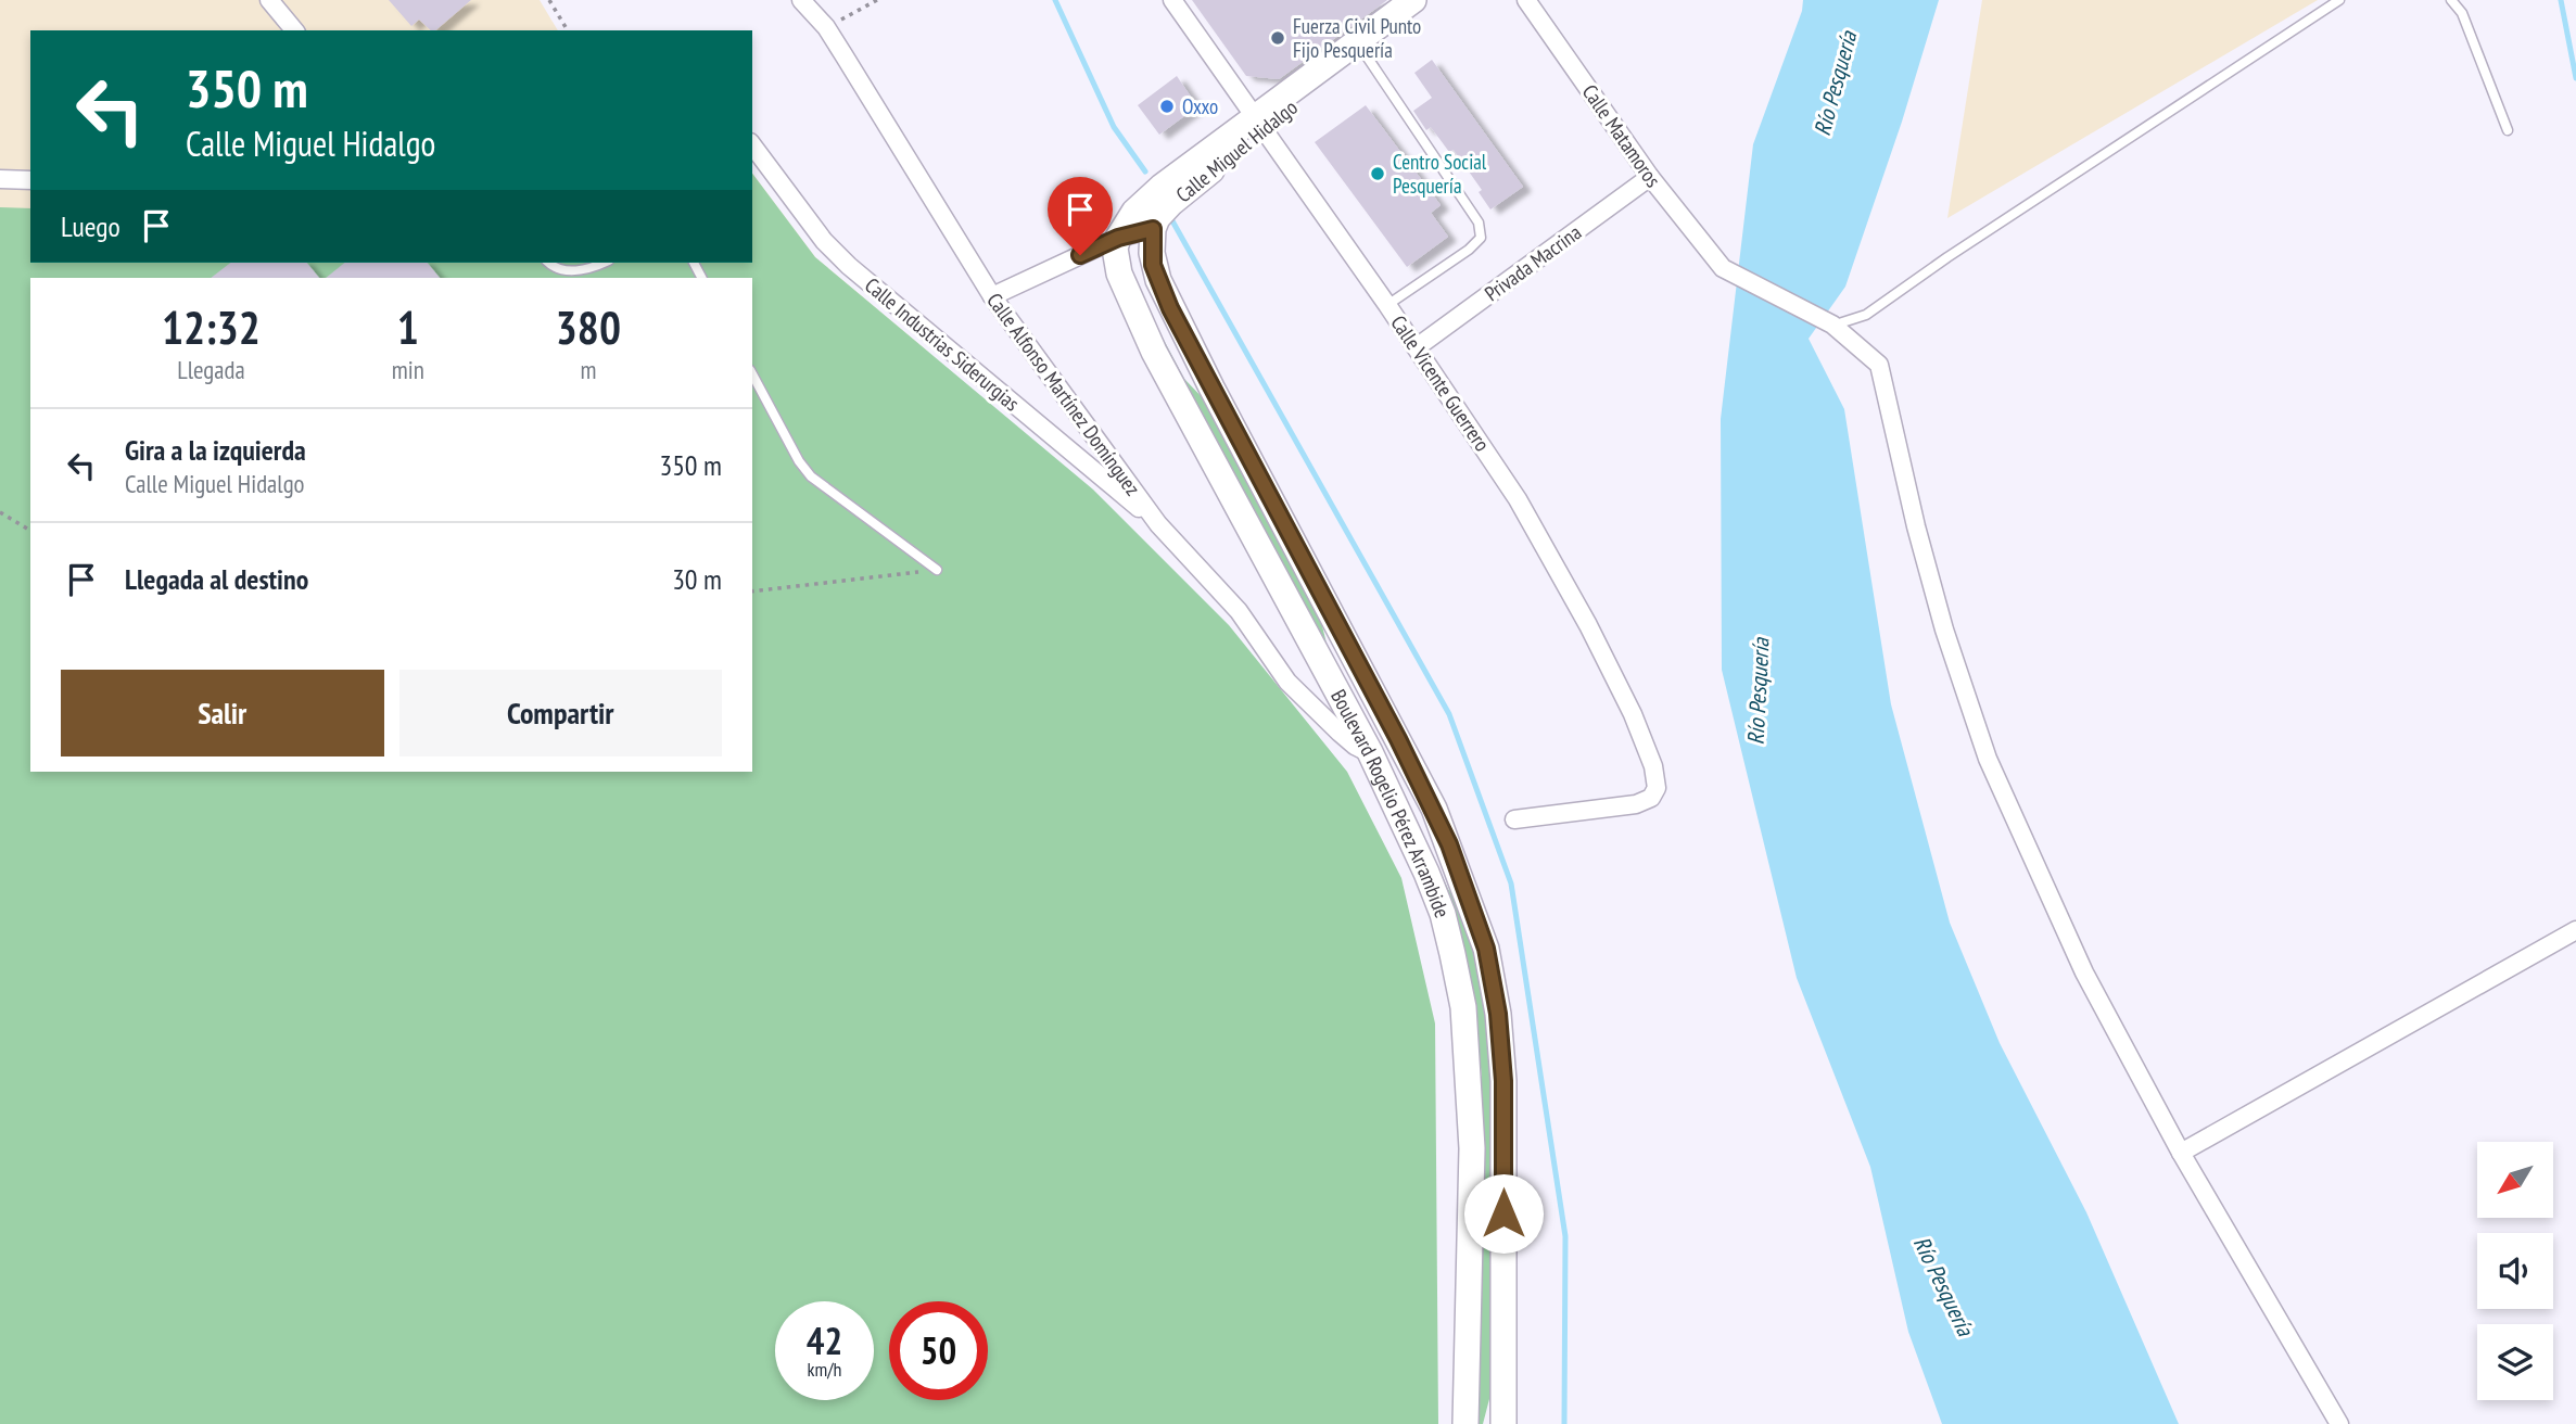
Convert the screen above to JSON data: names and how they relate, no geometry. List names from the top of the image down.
{
  "streets": {
    "main road": ["Calle Miguel Hidalgo", "Boulevard Rogelio Pérez Arrambide"],
    "street": [
      "Calle Matamoros",
      "Privada Macrina",
      "Calle Industrias Siderurgias",
      "Calle Vicente Guerrero",
      "Calle Alfonso Martínez Domínguez"
    ]
  },
  "crossings": [
    ["Calle Matamoros", "Privada Macrina"],
    ["Calle Miguel Hidalgo", "Calle Vicente Guerrero"],
    ["Calle Miguel Hidalgo", "Boulevard Rogelio Pérez Arrambide"],
    ["Privada Macrina", "Calle Vicente Guerrero"],
    ["Calle Industrias Siderurgias", "Calle Alfonso Martínez Domínguez"],
    ["Calle Alfonso Martínez Domínguez", "Boulevard Rogelio Pérez Arrambide"]
  ],
  "water": ["Río Pesquería"],
  "places": ["Fuerza Civil Punto Fijo Pesquería", "Oxxo", "Centro Social Pesquería"],
  "north": "bottom left",
  "page": {
    "turn": ["350 m", "Calle Miguel Hidalgo"],
    "then": "Luego",
    "eta": [
      "12:32",
      "Llegada",
      "1",
      "min",
      "380",
      "m"
    ],
    "list": [
      {
        "name": "Gira a la izquierda",
        "note": "Calle Miguel Hidalgo",
        "value": "350 m"
      },
      {
        "name": "Llegada al destino",
        "value": "30 m"
      }
    ],
    "buttons": ["Salir", "Compartir"],
    "speed": "42 km/h",
    "limit": "50"
  }
}
